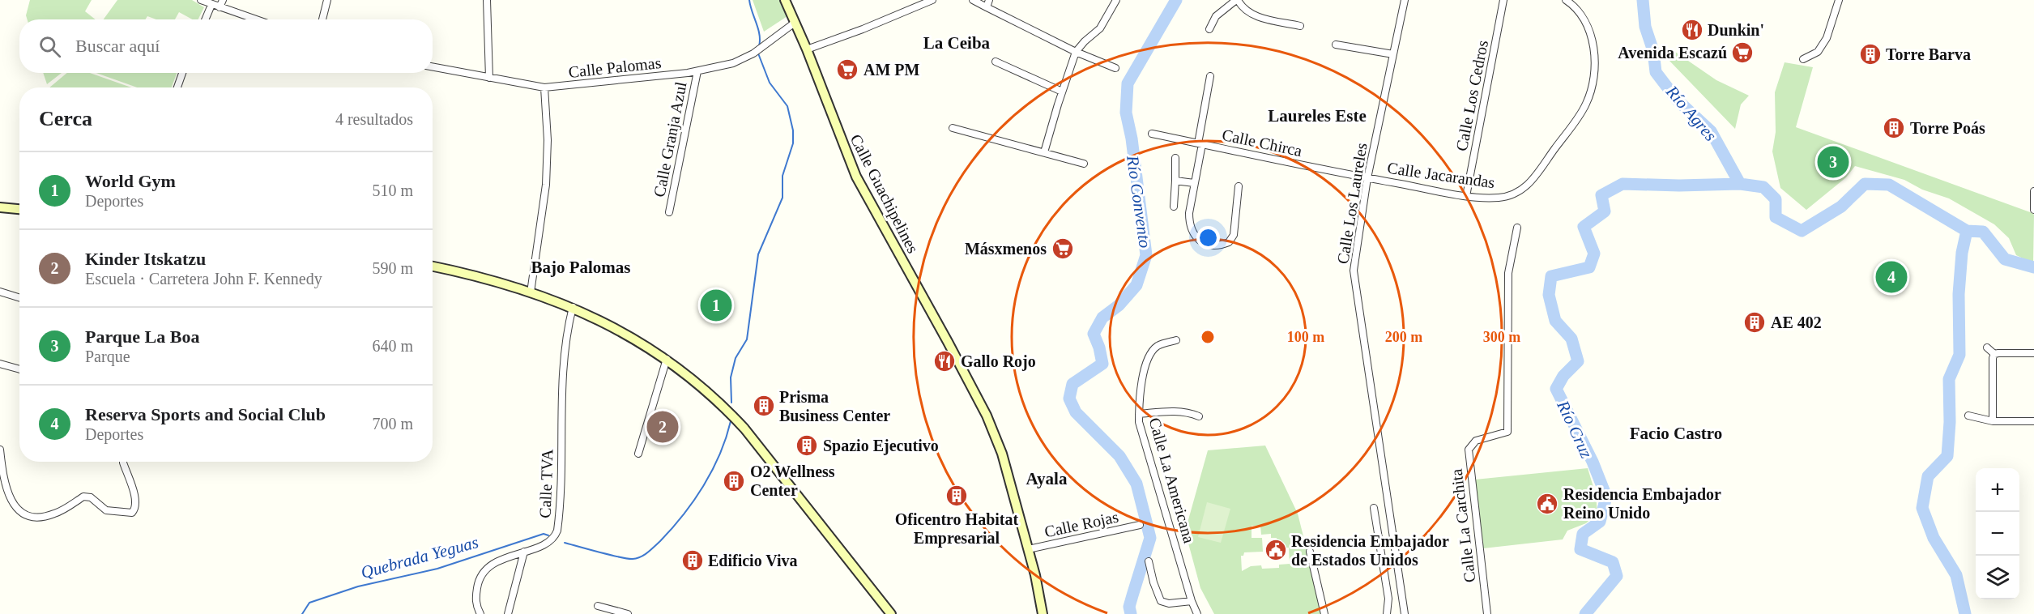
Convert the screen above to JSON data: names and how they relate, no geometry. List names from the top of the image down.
{
  "streets": {
    "street": [
      "Calle Palomas",
      "Calle Los Cedros",
      "Calle Granja Azul",
      "Calle Chirca",
      "Calle Jacarandas",
      "Calle Guachipelines",
      "Calle Los Laureles",
      "Calle La Americana",
      "Calle TVA",
      "Calle Rojas",
      "Calle La Carchita"
    ]
  },
  "crossings": [
    ["Calle Palomas", "Calle Granja Azul"],
    ["Calle Palomas", "Calle Guachipelines"],
    ["Calle Los Cedros", "Calle Jacarandas"],
    ["Calle Chirca", "Calle Jacarandas"],
    ["Calle Chirca", "Calle Los Laureles"],
    ["Calle Jacarandas", "Calle Los Laureles"],
    ["Calle Guachipelines", "Calle Rojas"]
  ],
  "districts": [
    "La Ceiba",
    "Laureles Este",
    "Bajo Palomas",
    "Facio Castro",
    "Ayala"
  ],
  "water": [
    "Río Agres",
    "Río Convento",
    "Río Cruz",
    "Quebrada Yeguas"
  ],
  "places": {
    "restaurant": ["Dunkin'", "Gallo Rojo"],
    "supermarket": ["Avenida Escazú", "AM PM", "Másxmenos"],
    "building": [
      "Torre Barva",
      "Torre Poás",
      "AE 402",
      "Prisma Business Center",
      "Spazio Ejecutivo",
      "O2 Wellness Center",
      "Oficentro Habitat Empresarial",
      "Edificio Viva"
    ],
    "public building": ["Residencia Embajador Reino Unido", "Residencia Embajador de Estados Unidos"]
  },
  "page": {
    "search": "Buscar aquí",
    "heading": ["Cerca", "4 resultados"],
    "pins": [
      "3",
      "4",
      "1",
      "2"
    ],
    "list": [
      {
        "mark": "1",
        "name": "World Gym",
        "note": "Deportes",
        "value": "510 m"
      },
      {
        "mark": "2",
        "name": "Kinder Itskatzu",
        "note": "Escuela · Carretera John F. Kennedy",
        "value": "590 m"
      },
      {
        "mark": "3",
        "name": "Parque La Boa",
        "note": "Parque",
        "value": "640 m"
      },
      {
        "mark": "4",
        "name": "Reserva Sports and Social Club",
        "note": "Deportes",
        "value": "700 m"
      }
    ],
    "map_buttons": ["+", "−"]
  },
  "rings": ["100 m", "200 m", "300 m"]
}
